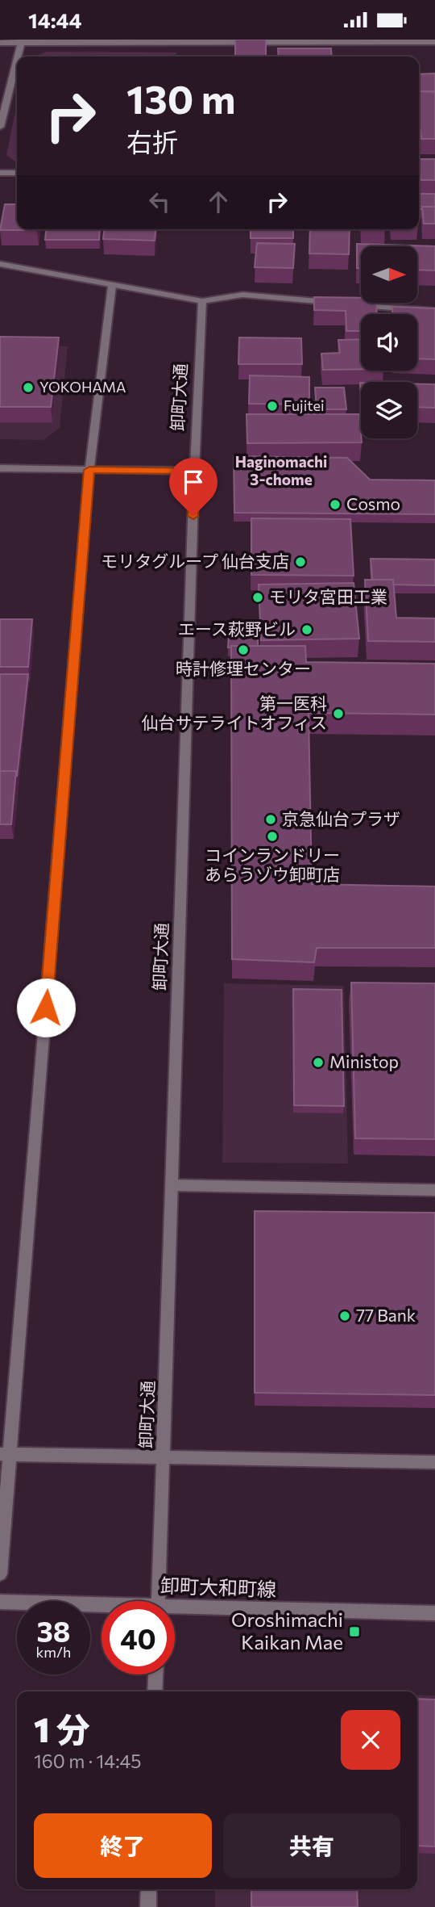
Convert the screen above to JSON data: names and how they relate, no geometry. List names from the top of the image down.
{
  "streets": {
    "street": ["卸町大通", "卸町大和町線"]
  },
  "districts": ["Haginomachi 3-chome"],
  "places": {
    "other": [
      "YOKOHAMA",
      "Fujitei",
      "Cosmo",
      "モリタグループ 仙台支店",
      "モリタ宮田工業",
      "エース萩野ビル",
      "時計修理センター",
      "第一医科 仙台サテライトオフィス",
      "京急仙台プラザ",
      "コインランドリー あらうゾウ卸町店",
      "Ministop",
      "77 Bank"
    ],
    "transit": ["Oroshimachi Kaikan Mae"]
  },
  "north": "right",
  "page": {
    "status": "14:44",
    "turn": ["130 m", "右折"],
    "speed": "38 km/h",
    "limit": "40",
    "heading": ["1 分", "160 m · 14:45"],
    "buttons": ["終了", "共有"]
  }
}
